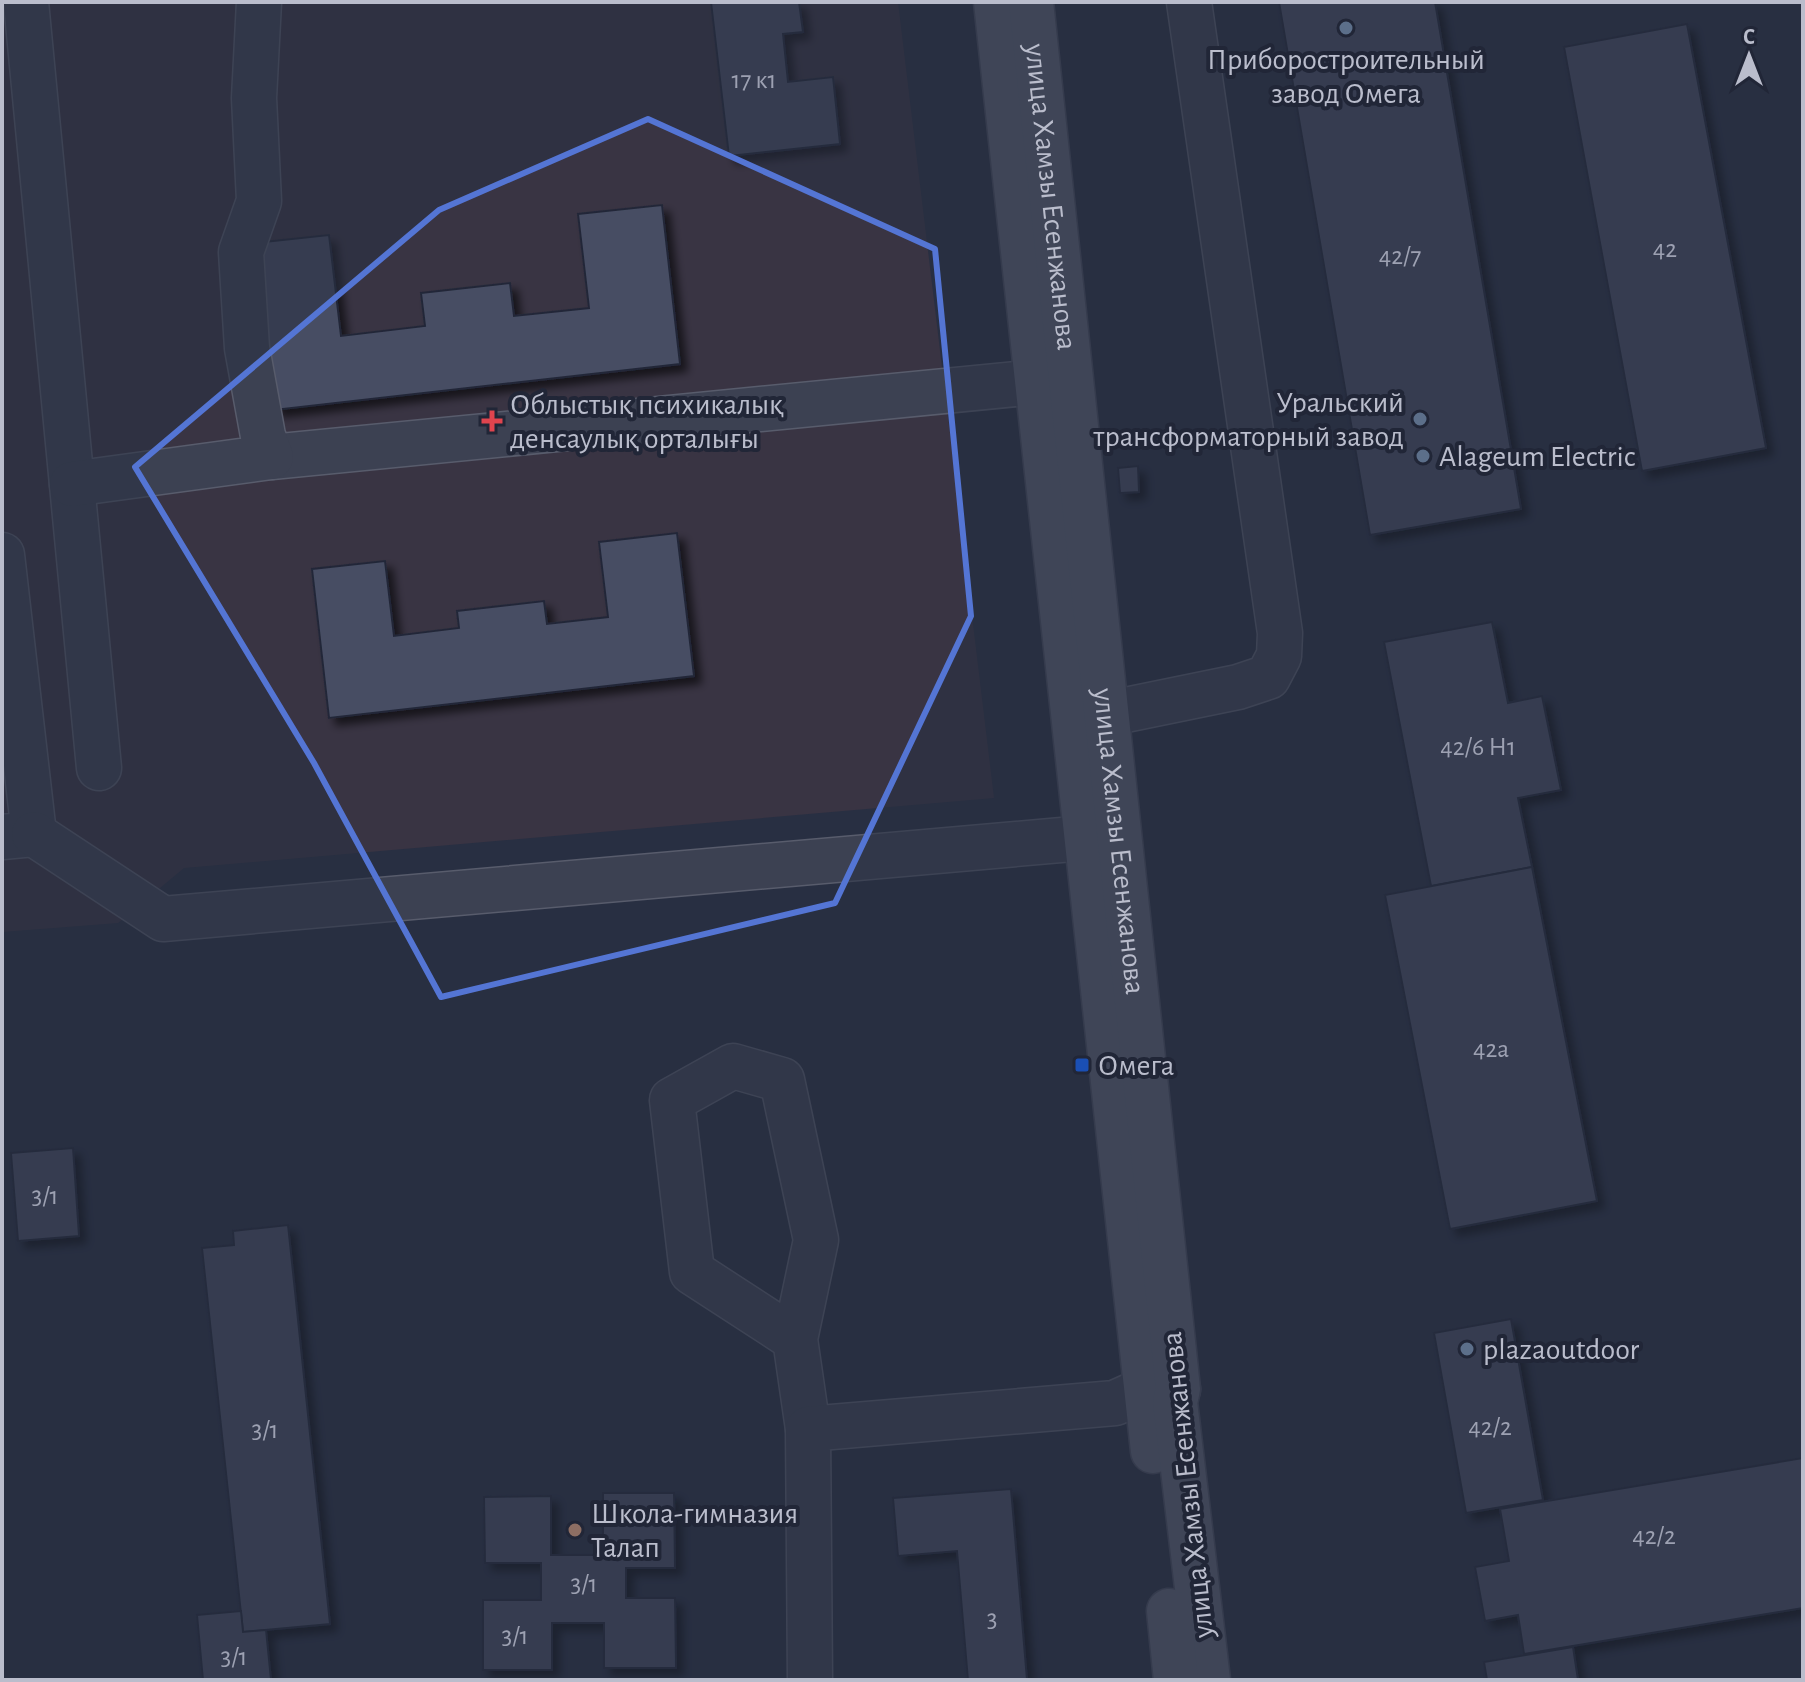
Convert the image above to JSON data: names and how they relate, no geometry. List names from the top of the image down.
{
  "streets": {
    "main road": ["улица Хамзы Есенжанова"]
  },
  "places": {
    "other": [
      "Приборостроительный завод Омега",
      "Уральский трансформаторный завод",
      "Alageum Electric",
      "plazaoutdoor",
      "Школа-гимназия Талап"
    ],
    "health": ["Облыстық психикалық денсаулық орталығы"],
    "transit": ["Омега"]
  },
  "house_numbers": [
    "17 к1",
    "42",
    "42/7",
    "42/6 Н1",
    "42а",
    "3/1",
    "42/2",
    "3/1",
    "42/2",
    "3/1",
    "3",
    "3/1",
    "3/1"
  ],
  "north": "top"
}
